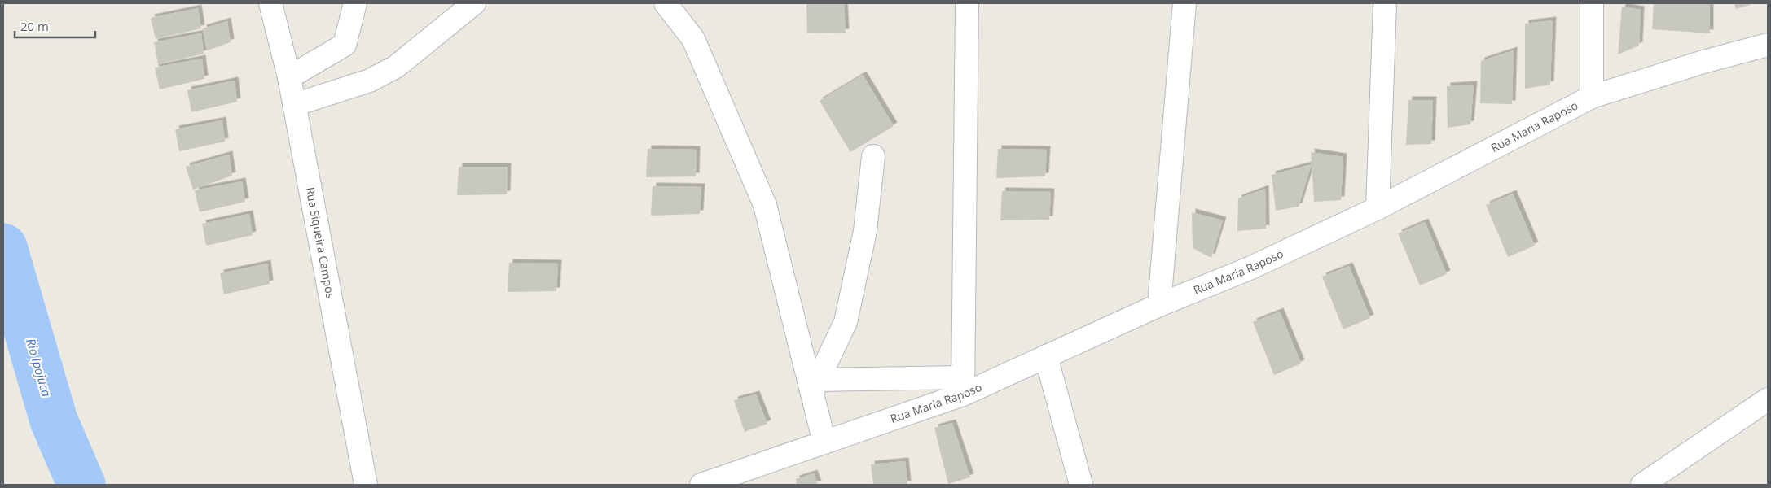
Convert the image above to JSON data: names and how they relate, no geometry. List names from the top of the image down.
{
  "streets": {
    "street": ["Rua Maria Raposo", "Rua Siqueira Campos"]
  },
  "water": ["Rio Ipojuca"],
  "scale_bar": "20 m"
}
